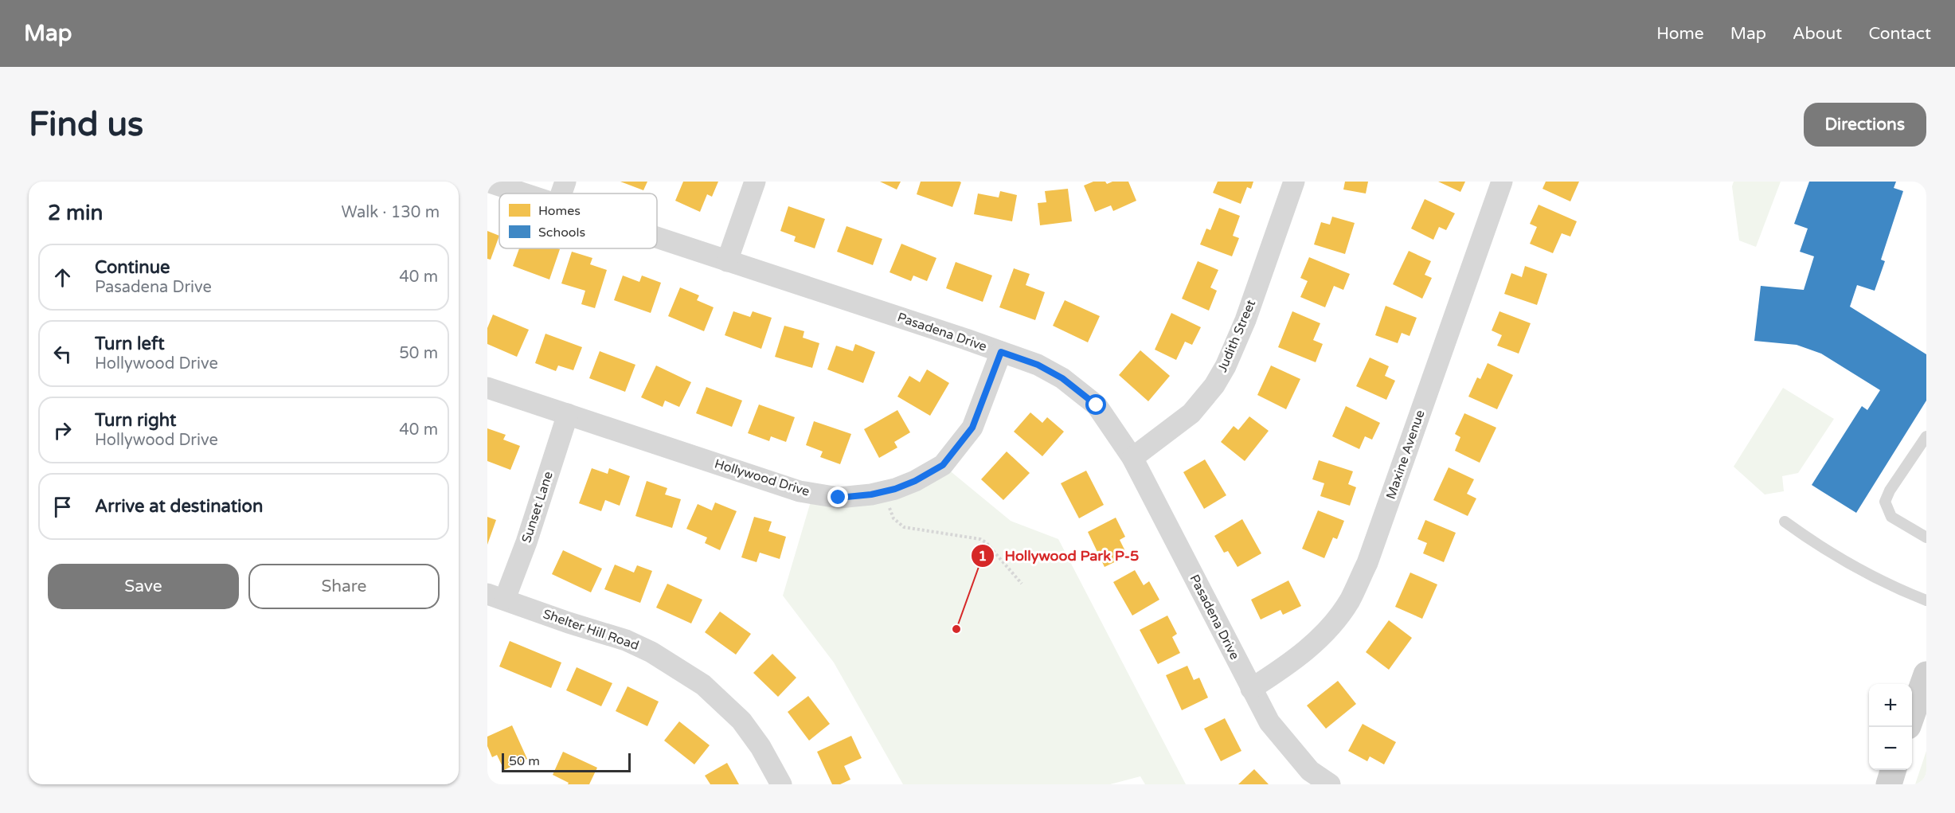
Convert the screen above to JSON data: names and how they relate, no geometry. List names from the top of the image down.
{
  "streets": {
    "street": [
      "Pasadena Drive",
      "Judith Street",
      "Maxine Avenue",
      "Hollywood Drive",
      "Sunset Lane",
      "Shelter Hill Road"
    ]
  },
  "crossings": [
    ["Pasadena Drive", "Judith Street"],
    ["Pasadena Drive", "Maxine Avenue"],
    ["Pasadena Drive", "Hollywood Drive"],
    ["Hollywood Drive", "Sunset Lane"],
    ["Sunset Lane", "Shelter Hill Road"]
  ],
  "places": ["Hollywood Park P-5"],
  "legend": ["Homes", "Schools"],
  "scale_bar": "50 m",
  "page": {
    "header": "Map",
    "nav": [
      "Home",
      "Map",
      "About",
      "Contact"
    ],
    "buttons": [
      "Directions",
      ["Save", "Share"]
    ],
    "title": "Find us",
    "heading": ["2 min", "Walk · 130 m"],
    "list": [
      ["Continue", "Pasadena Drive", "40 m"],
      ["Turn left", "Hollywood Drive", "50 m"],
      ["Turn right", "Hollywood Drive", "40 m"],
      "Arrive at destination"
    ],
    "map_buttons": ["+", "−"],
    "scale": "50 m"
  }
}
